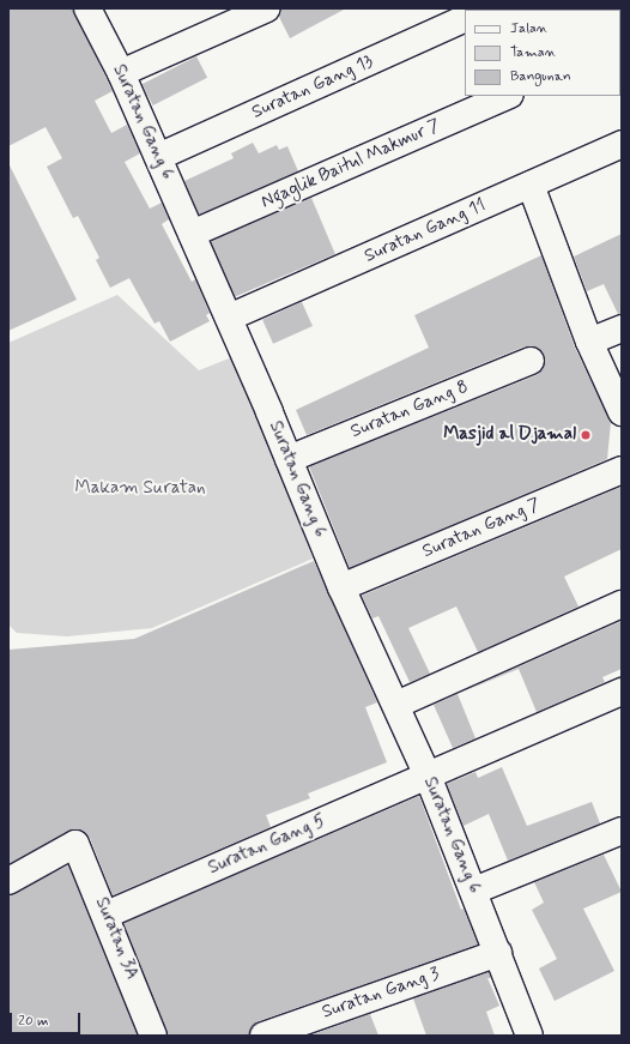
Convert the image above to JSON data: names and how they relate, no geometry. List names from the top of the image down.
{
  "streets": {
    "street": [
      "Suratan Gang 13",
      "Suratan Gang 6",
      "Ngaglik Baitul Makmur 7",
      "Suratan Gang 11",
      "Suratan Gang 8",
      "Suratan Gang 7",
      "Suratan Gang 5",
      "Suratan 3A",
      "Suratan Gang 3"
    ]
  },
  "crossings": [
    ["Suratan Gang 13", "Suratan Gang 6"],
    ["Suratan Gang 6", "Ngaglik Baitul Makmur 7"],
    ["Suratan Gang 6", "Suratan Gang 11"],
    ["Suratan Gang 6", "Suratan Gang 8"],
    ["Suratan Gang 6", "Suratan Gang 7"],
    ["Suratan Gang 6", "Suratan Gang 5"],
    ["Suratan Gang 6", "Suratan Gang 3"],
    ["Suratan Gang 5", "Suratan 3A"]
  ],
  "parks": ["Makam Suratan"],
  "places": ["Masjid al Djamal"],
  "legend": ["Jalan", "Taman", "Bangunan"],
  "scale_bar": "20 m"
}
